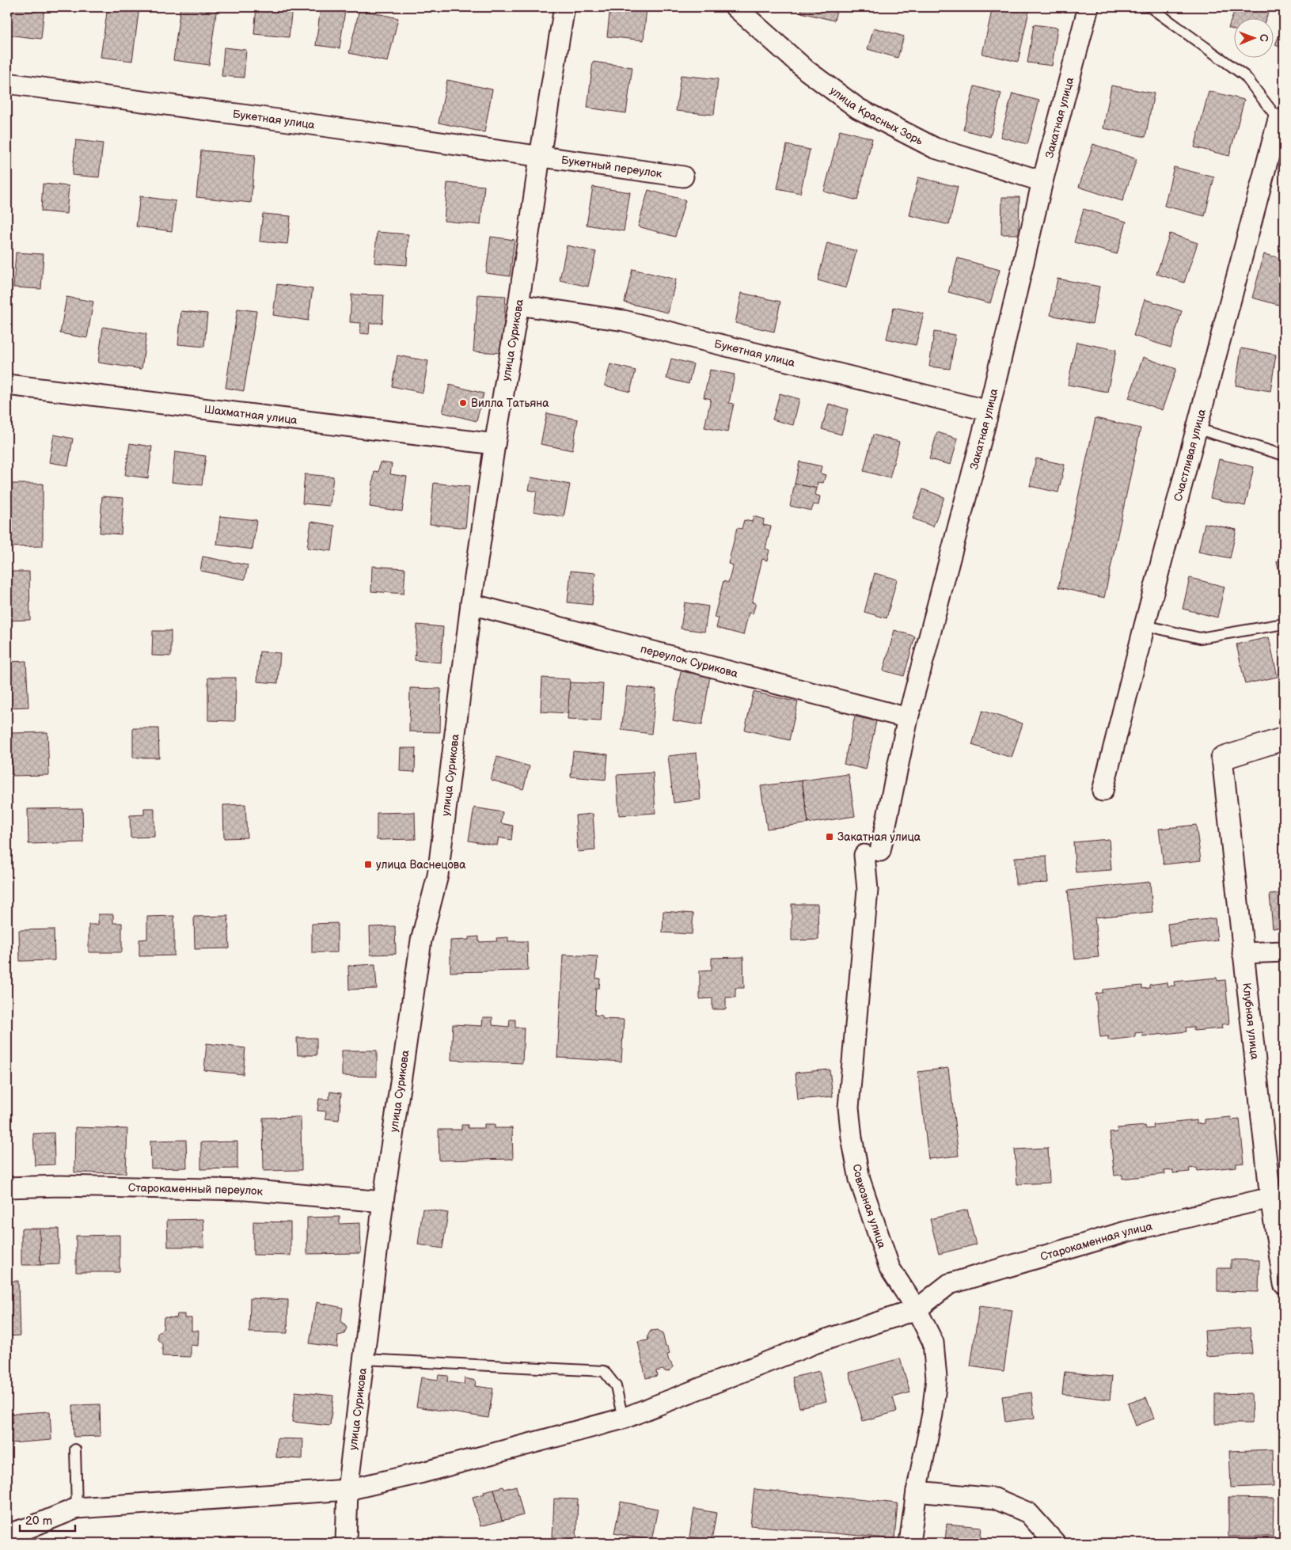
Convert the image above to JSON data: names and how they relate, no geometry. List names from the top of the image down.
{
  "streets": {
    "street": [
      "улица Красных Зорь",
      "Закатная улица",
      "Букетная улица",
      "Букетный переулок",
      "улица Сурикова",
      "Шахматная улица",
      "Счастливая улица",
      "переулок Сурикова",
      "Клубная улица",
      "Старокаменный переулок",
      "Совхозная улица",
      "Старокаменная улица"
    ]
  },
  "crossings": [
    ["улица Красных Зорь", "Закатная улица"],
    ["Закатная улица", "Букетная улица"],
    ["Закатная улица", "переулок Сурикова"],
    ["Закатная улица", "Совхозная улица"],
    ["Букетная улица", "Букетный переулок"],
    ["Букетная улица", "улица Сурикова"],
    ["Букетный переулок", "улица Сурикова"],
    ["улица Сурикова", "Шахматная улица"],
    ["улица Сурикова", "переулок Сурикова"],
    ["улица Сурикова", "Старокаменный переулок"],
    ["улица Сурикова", "Старокаменная улица"],
    ["Клубная улица", "Старокаменная улица"],
    ["Совхозная улица", "Старокаменная улица"]
  ],
  "places": {
    "other": ["Вилла Татьяна"],
    "transit": ["Закатная улица", "улица Васнецова"]
  },
  "scale_bar": "20 m",
  "north": "right"
}
